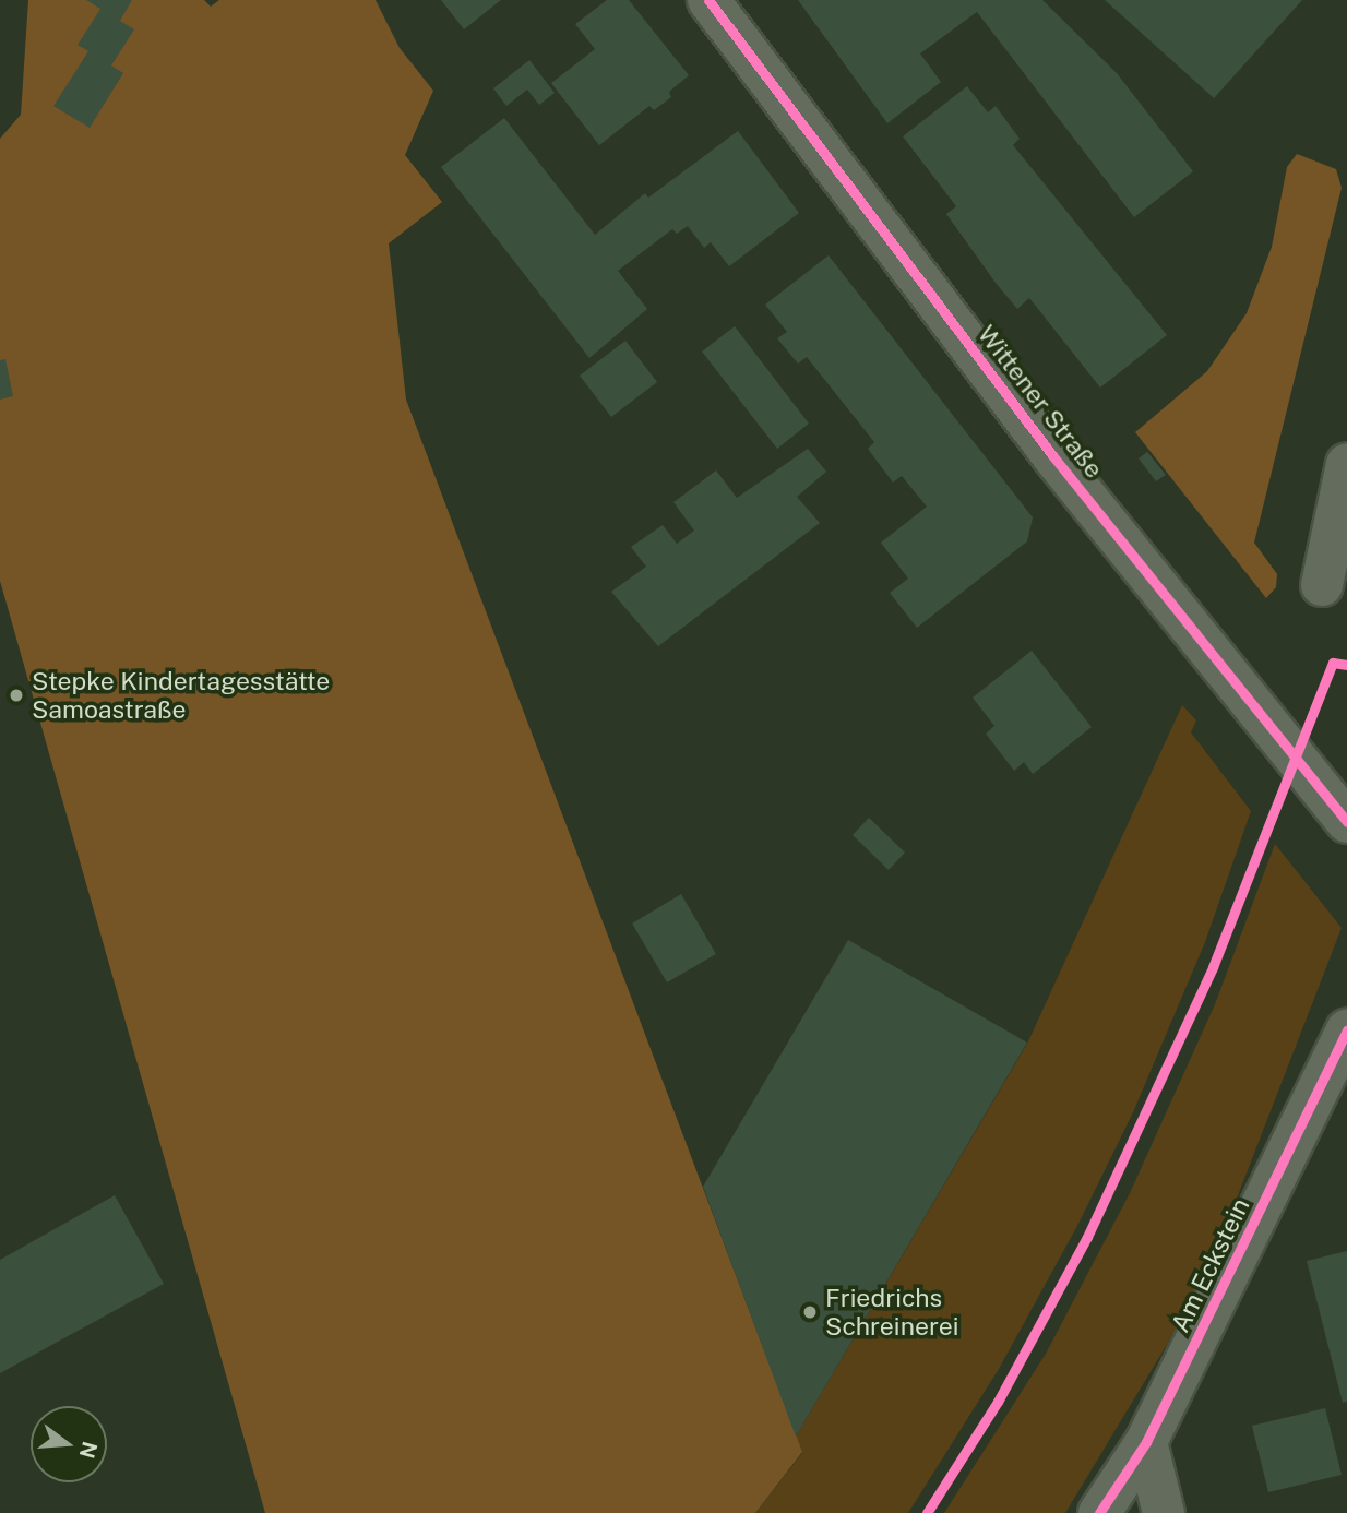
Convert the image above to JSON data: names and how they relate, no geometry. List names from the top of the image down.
{
  "streets": {
    "street": ["Wittener Straße", "Am Eckstein"]
  },
  "places": ["Stepke Kindertagesstätte Samoastraße", "Friedrichs Schreinerei"],
  "north": "right"
}
